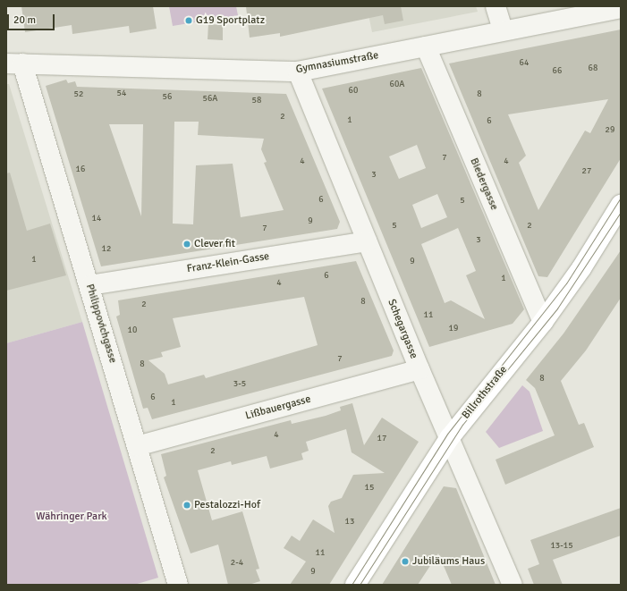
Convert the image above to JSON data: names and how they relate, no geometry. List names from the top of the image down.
{
  "streets": {
    "main road": ["Billrothstraße"],
    "street": [
      "Gymnasiumstraße",
      "Biedergasse",
      "Franz-Klein-Gasse",
      "Philippovichgasse",
      "Schegargasse",
      "Lißbauergasse"
    ]
  },
  "crossings": [
    ["Gymnasiumstraße", "Biedergasse"],
    ["Gymnasiumstraße", "Philippovichgasse"],
    ["Gymnasiumstraße", "Schegargasse"],
    ["Biedergasse", "Billrothstraße"],
    ["Franz-Klein-Gasse", "Philippovichgasse"],
    ["Franz-Klein-Gasse", "Schegargasse"],
    ["Philippovichgasse", "Lißbauergasse"],
    ["Schegargasse", "Billrothstraße"],
    ["Schegargasse", "Lißbauergasse"]
  ],
  "parks": ["Währinger Park"],
  "places": [
    "G19 Sportplatz",
    "Clever fit",
    "Pestalozzi-Hof",
    "Jubiläums Haus"
  ],
  "house_numbers": [
    "64",
    "68",
    "66",
    "60A",
    "60",
    "54",
    "52",
    "8",
    "56",
    "56A",
    "58",
    "2",
    "1",
    "6",
    "29",
    "7",
    "4",
    "4",
    "16",
    "27",
    "3",
    "6",
    "5",
    "14",
    "9",
    "5",
    "2",
    "7",
    "3",
    "12",
    "1",
    "9",
    "6",
    "1",
    "4",
    "8",
    "2",
    "11",
    "19",
    "10",
    "7",
    "8",
    "8",
    "3-5",
    "6",
    "1",
    "4",
    "17",
    "2",
    "15",
    "13",
    "13-15",
    "11",
    "2-4",
    "9"
  ],
  "scale_bar": "20 m"
}
